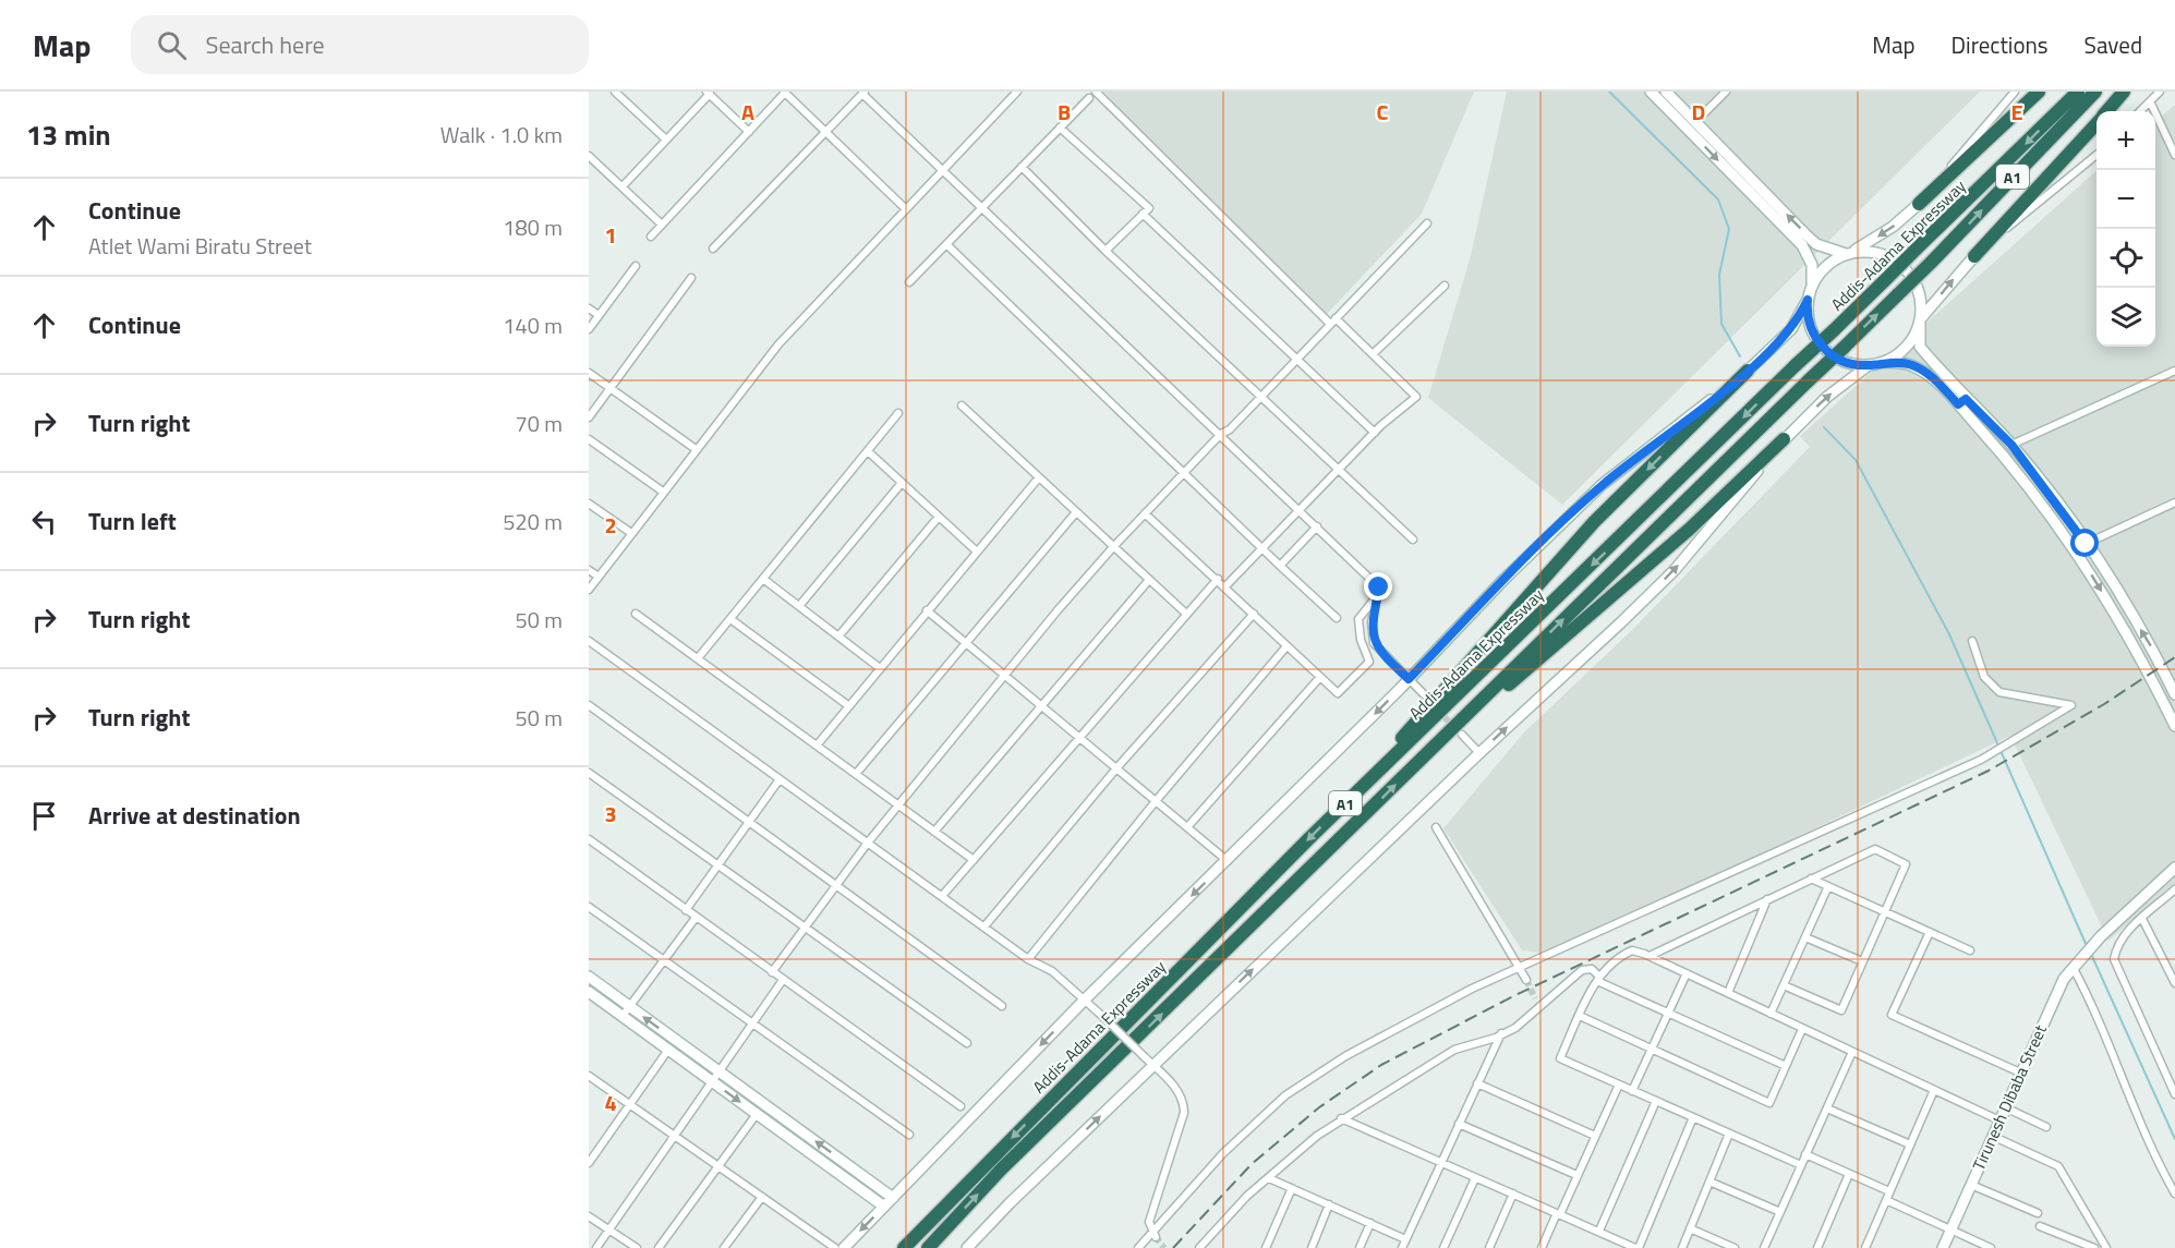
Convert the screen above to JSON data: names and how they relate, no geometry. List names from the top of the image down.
{
  "streets": {
    "highway": ["A1", "Addis-Adama Expressway"],
    "street": ["Tirunesh Dibaba Street"]
  },
  "page": {
    "header": "Map",
    "search": "Search here",
    "nav": ["Map", "Directions", "Saved"],
    "heading": ["13 min", "Walk · 1.0 km"],
    "map_buttons": ["+", "−"],
    "list": [
      ["Continue", "Atlet Wami Biratu Street", "180 m"],
      ["Continue", "140 m"],
      ["Turn right", "70 m"],
      ["Turn left", "520 m"],
      ["Turn right", "50 m"],
      ["Turn right", "50 m"],
      "Arrive at destination"
    ]
  },
  "grid": {
    "columns": [
      "A",
      "B",
      "C",
      "D",
      "E"
    ],
    "rows": [
      "1",
      "2",
      "3",
      "4"
    ]
  }
}
